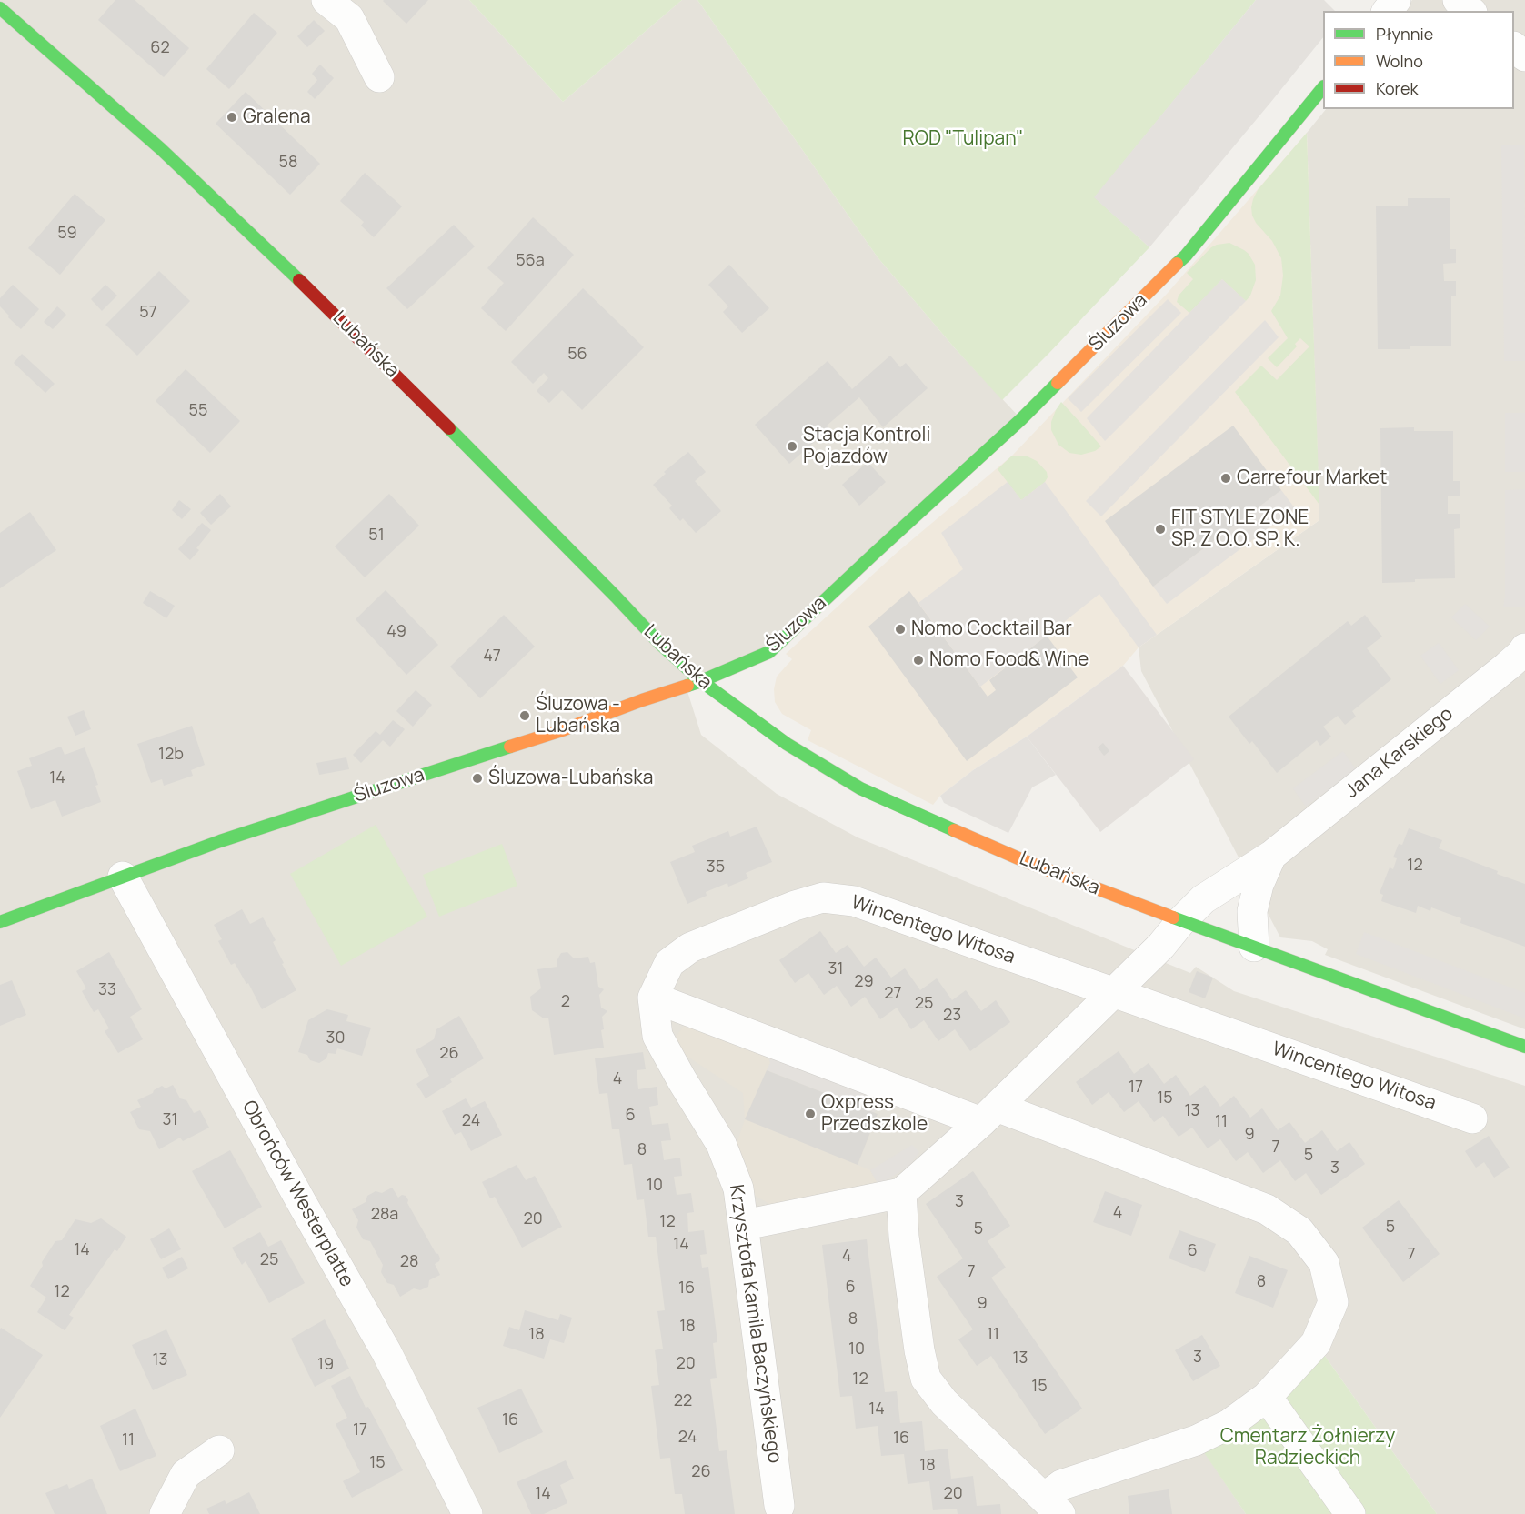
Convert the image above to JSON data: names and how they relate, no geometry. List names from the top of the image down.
{
  "streets": {
    "street": [
      "Śluzowa",
      "Lubańska",
      "Jana Karskiego",
      "Wincentego Witosa",
      "Obrońców Westerplatte",
      "Krzysztofa Kamila Baczyńskiego"
    ]
  },
  "crossings": [
    ["Śluzowa", "Lubańska"],
    ["Śluzowa", "Obrońców Westerplatte"],
    ["Lubańska", "Jana Karskiego"],
    ["Wincentego Witosa", "Krzysztofa Kamila Baczyńskiego"]
  ],
  "parks": ["ROD \"Tulipan\"", "Cmentarz Żołnierzy Radzieckich"],
  "places": [
    "Gralena",
    "Stacja Kontroli Pojazdów",
    "Carrefour Market",
    "FIT STYLE ZONE SP. Z O.O. SP. K.",
    "Nomo Cocktail Bar",
    "Nomo Food& Wine",
    "Śluzowa - Lubańska",
    "Śluzowa-Lubańska",
    "Oxpress Przedszkole"
  ],
  "house_numbers": [
    "62",
    "58",
    "59",
    "56a",
    "57",
    "56",
    "55",
    "51",
    "49",
    "47",
    "12b",
    "14",
    "12",
    "35",
    "31",
    "29",
    "33",
    "27",
    "2",
    "25",
    "23",
    "30",
    "26",
    "4",
    "17",
    "15",
    "13",
    "6",
    "31",
    "24",
    "11",
    "9",
    "7",
    "8",
    "5",
    "3",
    "10",
    "3",
    "4",
    "28a",
    "20",
    "12",
    "5",
    "5",
    "14",
    "14",
    "6",
    "7",
    "4",
    "25",
    "28",
    "7",
    "8",
    "6",
    "16",
    "12",
    "9",
    "8",
    "18",
    "18",
    "11",
    "10",
    "3",
    "13",
    "13",
    "20",
    "19",
    "12",
    "15",
    "22",
    "14",
    "16",
    "17",
    "24",
    "16",
    "11",
    "15",
    "18",
    "26",
    "14",
    "20"
  ],
  "legend": ["Płynnie", "Wolno", "Korek"]
}
